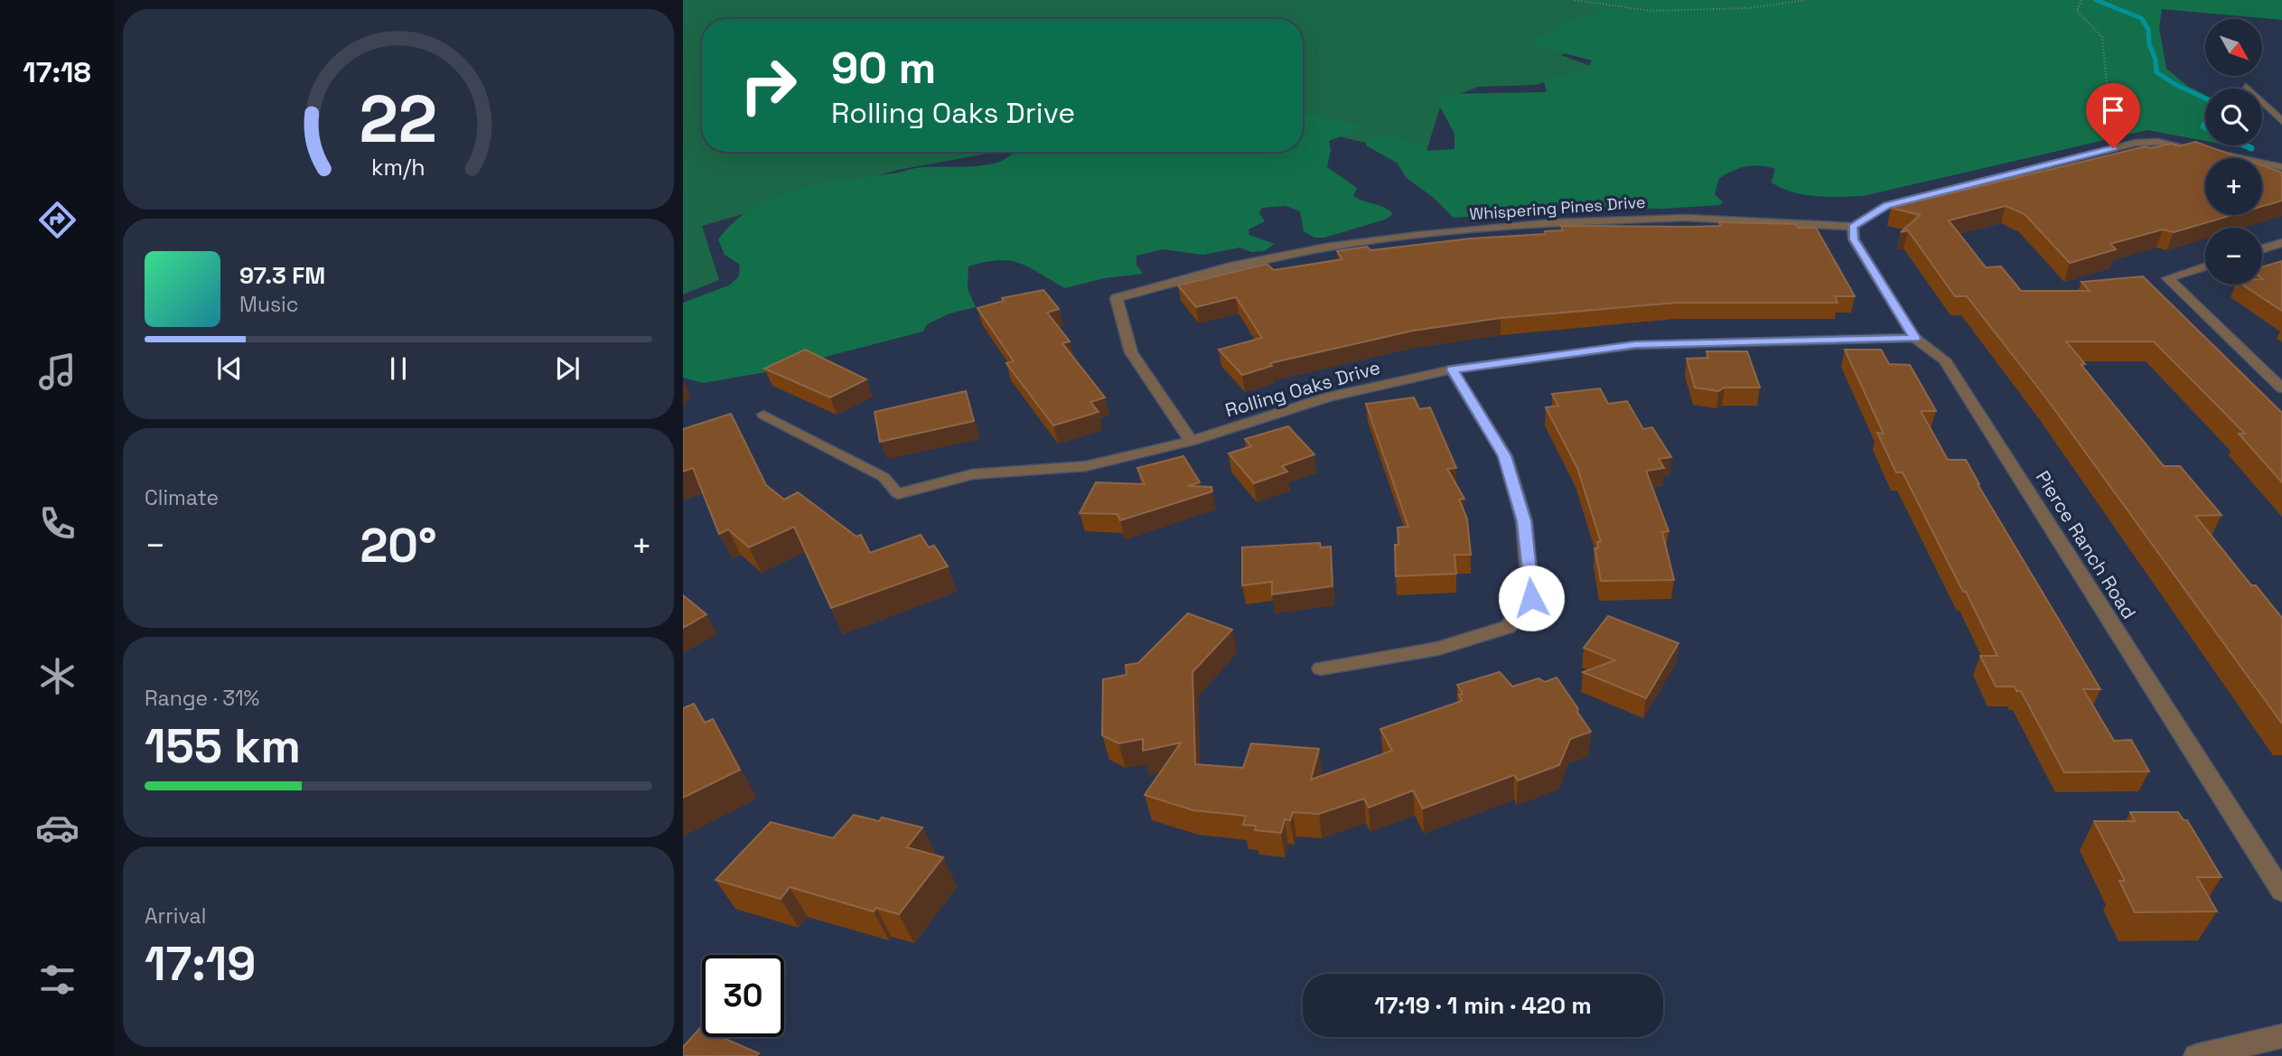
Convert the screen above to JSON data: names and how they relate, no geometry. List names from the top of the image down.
{
  "streets": {
    "street": ["Whispering Pines Drive", "Rolling Oaks Drive", "Pierce Ranch Road"]
  },
  "crossings": [
    ["Whispering Pines Drive", "Rolling Oaks Drive"],
    ["Whispering Pines Drive", "Pierce Ranch Road"],
    ["Rolling Oaks Drive", "Pierce Ranch Road"]
  ],
  "north": "bottom right",
  "page": {
    "tabs": "17:18",
    "map_buttons": ["+", "−"],
    "turn": ["90 m", "Rolling Oaks Drive"],
    "song": ["97.3 FM", "Music"],
    "tile": [
      "Climate",
      ["Range · 31%", "155 km"],
      ["Arrival", "17:19"]
    ],
    "heat": ["−", "20°", "+"],
    "limit": "30",
    "trip": "17:19 · 1 min · 420 m",
    "gauge": ["22", "km/h"]
  }
}
